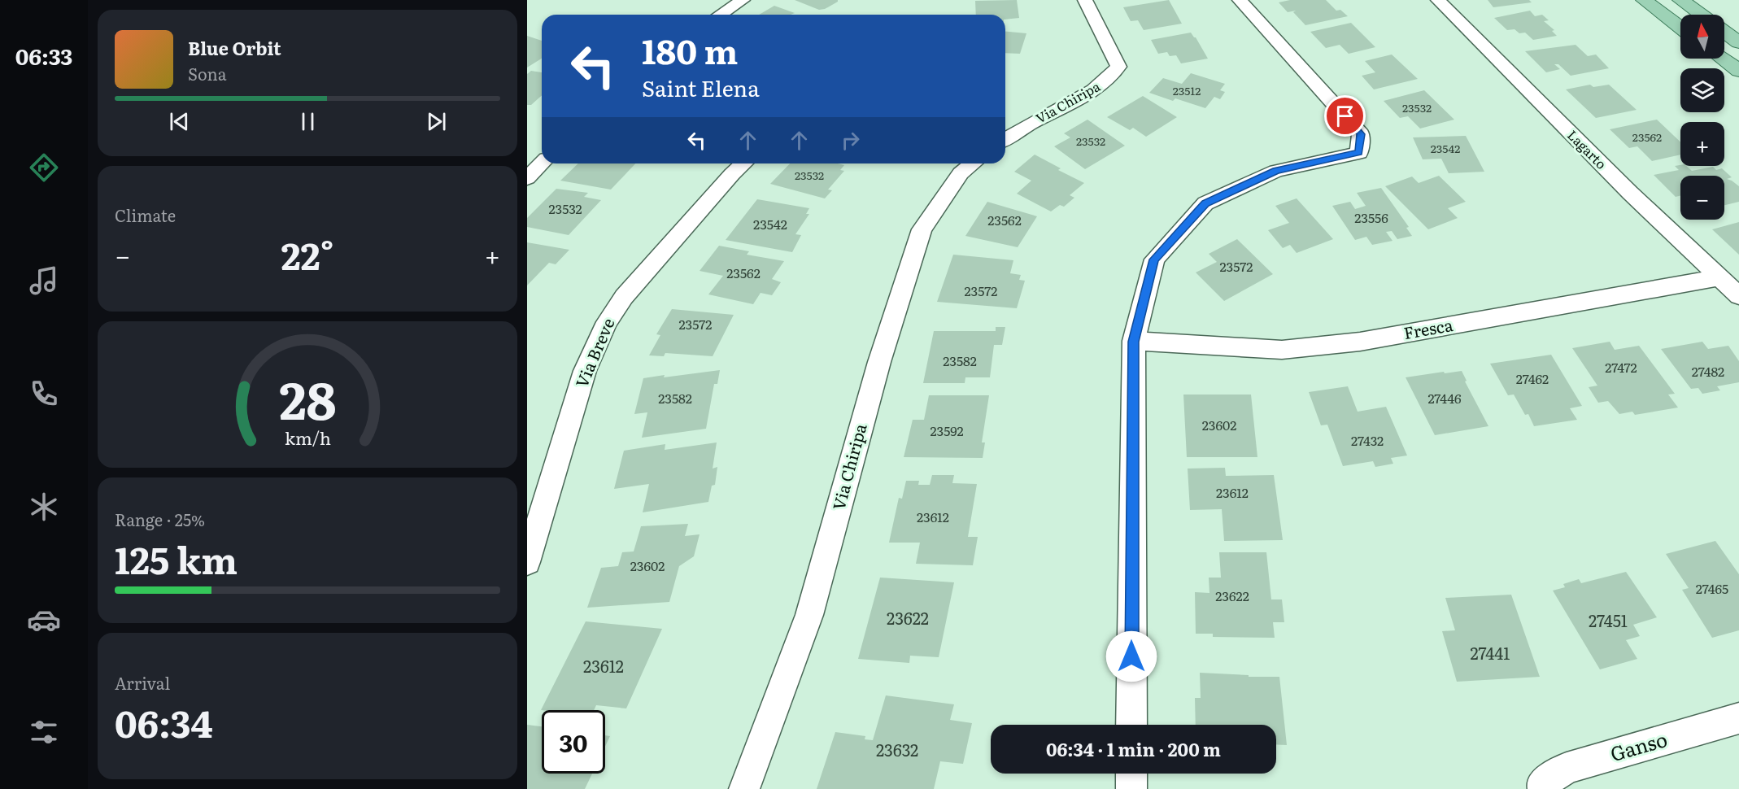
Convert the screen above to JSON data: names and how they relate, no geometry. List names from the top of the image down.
{
  "streets": {
    "street": [
      "Via Chiripa",
      "Lagarto",
      "Fresca",
      "Via Breve",
      "Ganso"
    ]
  },
  "crossings": [
    ["Lagarto", "Fresca"]
  ],
  "house_numbers": [
    "23512",
    "23532",
    "23562",
    "23532",
    "23542",
    "23532",
    "23532",
    "23556",
    "23562",
    "23542",
    "23572",
    "23562",
    "23572",
    "23572",
    "23582",
    "27472",
    "27482",
    "27462",
    "23582",
    "27446",
    "23602",
    "23592",
    "27432",
    "23612",
    "23612",
    "23602",
    "27465",
    "23622",
    "23622",
    "27451",
    "27441",
    "23612",
    "23632"
  ],
  "north": "top",
  "page": {
    "tabs": "06:33",
    "map_buttons": ["+", "−"],
    "turn": ["180 m", "Saint Elena"],
    "song": ["Blue Orbit", "Sona"],
    "tile": [
      "Climate",
      ["Range · 25%", "125 km"],
      ["Arrival", "06:34"]
    ],
    "heat": ["−", "22°", "+"],
    "limit": "30",
    "trip": "06:34 · 1 min · 200 m",
    "gauge": ["28", "km/h"]
  }
}
